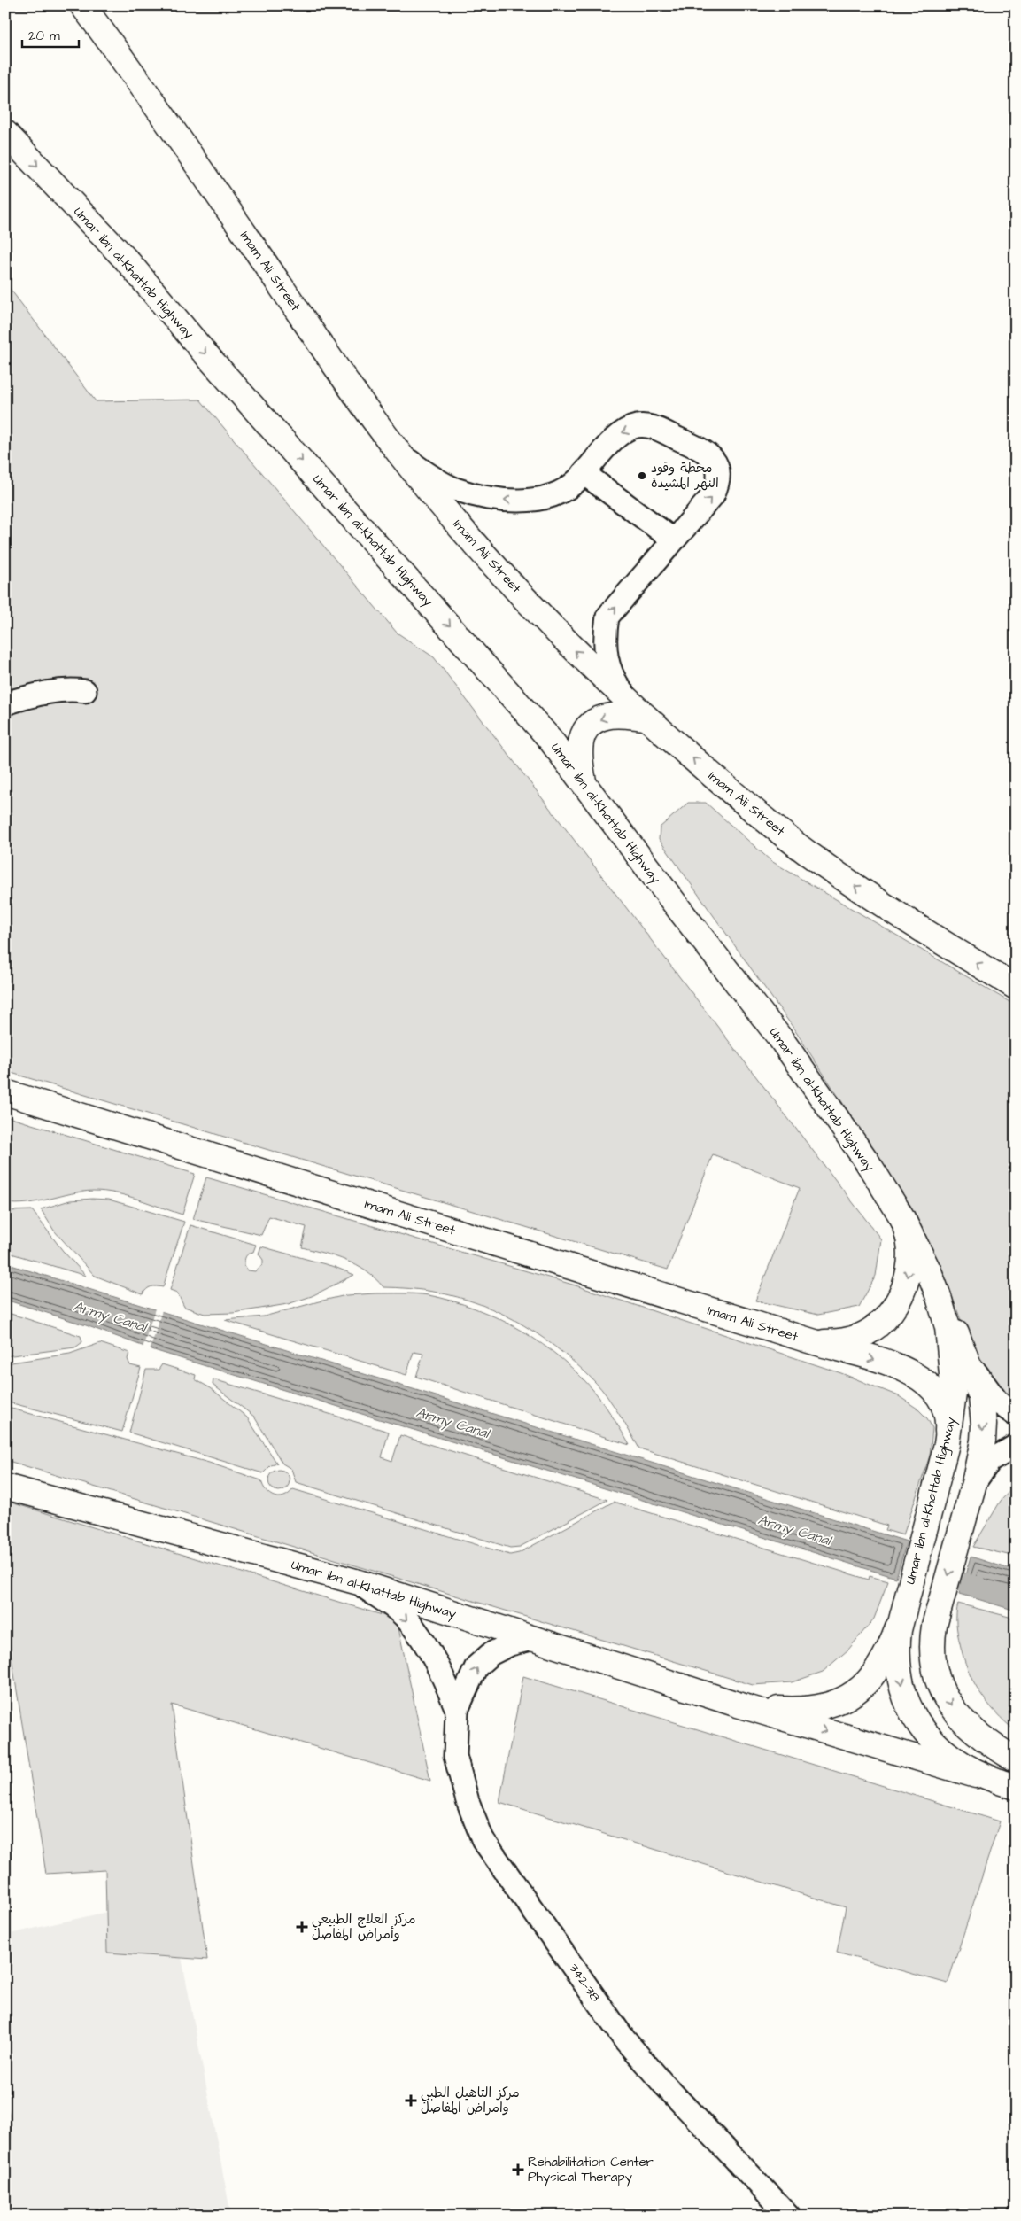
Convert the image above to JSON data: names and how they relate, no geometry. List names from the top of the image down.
{
  "streets": {
    "main road": ["Imam Ali Street", "Umar ibn al-Khattab Highway"],
    "street": ["342-38"]
  },
  "crossings": [
    ["Imam Ali Street", "Umar ibn al-Khattab Highway"]
  ],
  "one_way": ["Umar ibn al-Khattab Highway"],
  "water": ["Army Canal"],
  "places": {
    "other": ["محطة وقود النهر المشيدة"],
    "health": ["مركز العلاج الطبيعي وأمراض المفاصل", "مركز التاهيل الطبي وامراض المفاصل", "Rehabilitation Center Physical Therapy"]
  },
  "scale_bar": "20 m"
}
